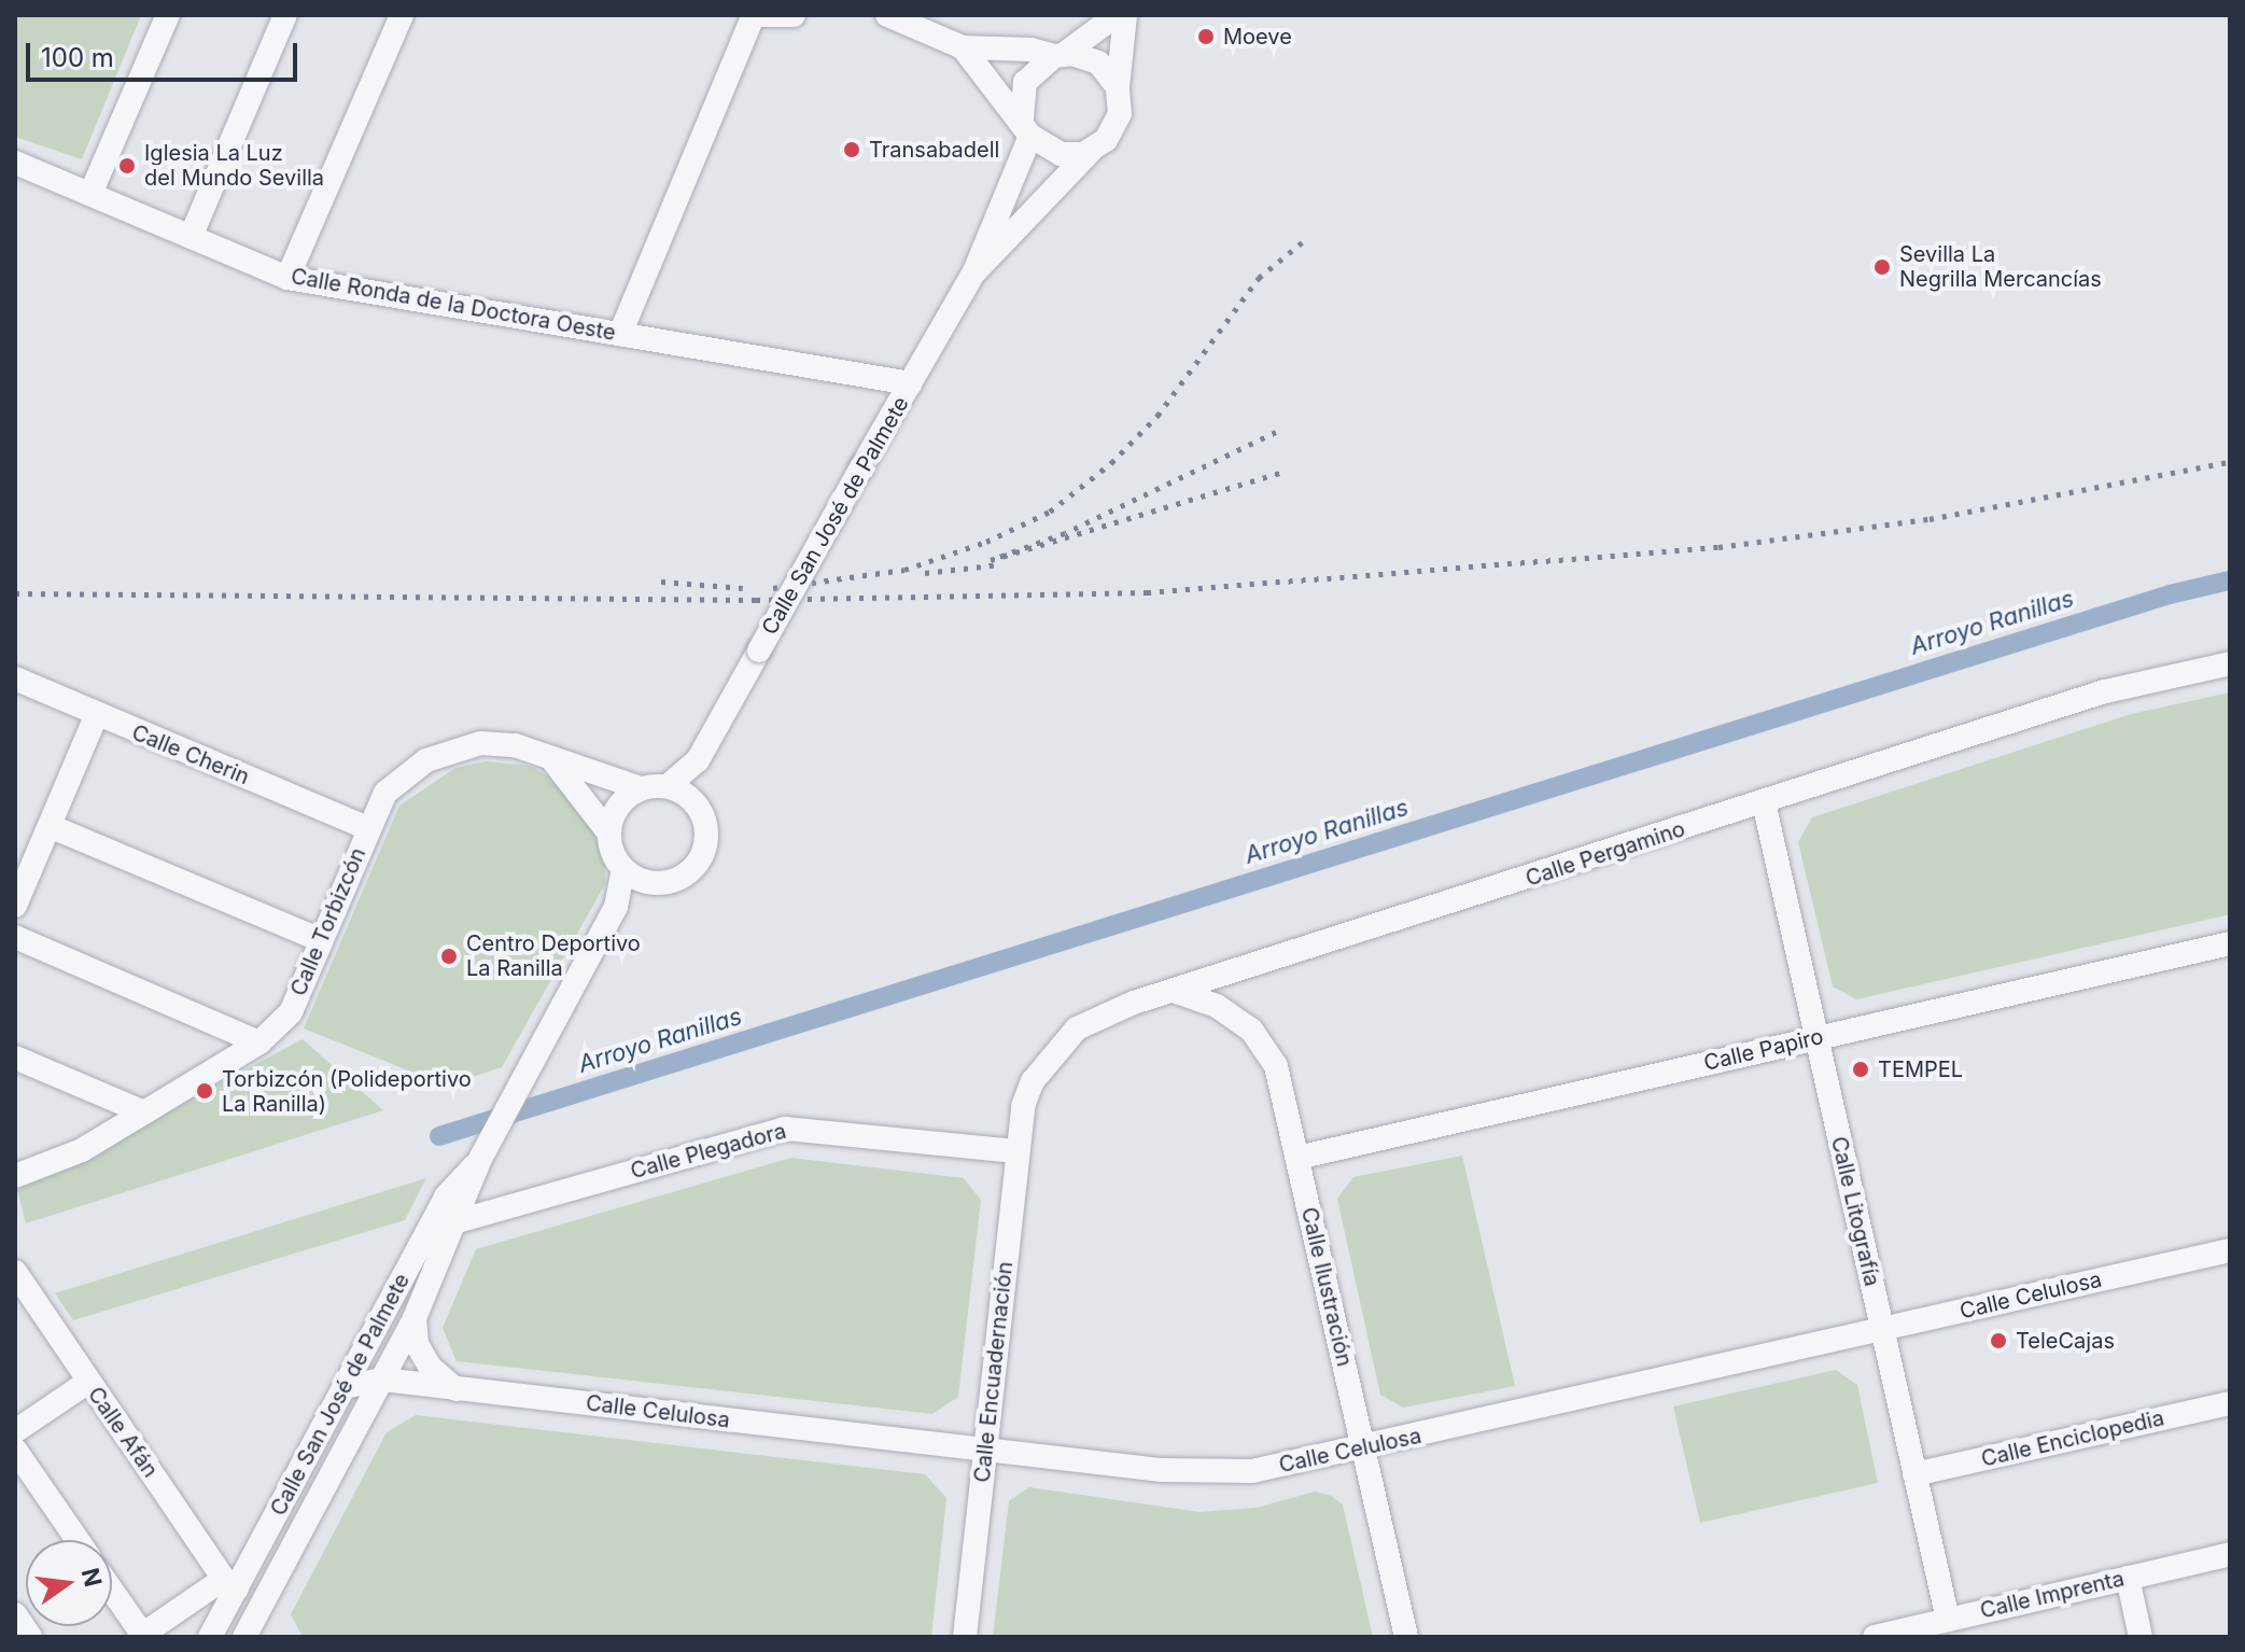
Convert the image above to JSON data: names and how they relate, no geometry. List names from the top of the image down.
{
  "streets": {
    "street": [
      "Calle Ronda de la Doctora Oeste",
      "Calle San José de Palmete",
      "Calle Cherin",
      "Calle Pergamino",
      "Calle Torbizcón",
      "Calle Papiro",
      "Calle Plegadora",
      "Calle Litografía",
      "Calle Ilustración",
      "Calle Celulosa",
      "Calle Encuadernación",
      "Calle Afán",
      "Calle Enciclopedia",
      "Calle Imprenta"
    ]
  },
  "crossings": [
    ["Calle Ronda de la Doctora Oeste", "Calle San José de Palmete"],
    ["Calle San José de Palmete", "Calle Torbizcón"],
    ["Calle San José de Palmete", "Calle Plegadora"],
    ["Calle San José de Palmete", "Calle Celulosa"],
    ["Calle San José de Palmete", "Calle Afán"],
    ["Calle Cherin", "Calle Torbizcón"],
    ["Calle Pergamino", "Calle Litografía"],
    ["Calle Pergamino", "Calle Ilustración"],
    ["Calle Pergamino", "Calle Encuadernación"],
    ["Calle Papiro", "Calle Litografía"],
    ["Calle Papiro", "Calle Ilustración"],
    ["Calle Plegadora", "Calle Encuadernación"],
    ["Calle Litografía", "Calle Celulosa"],
    ["Calle Litografía", "Calle Enciclopedia"],
    ["Calle Litografía", "Calle Imprenta"],
    ["Calle Ilustración", "Calle Celulosa"],
    ["Calle Celulosa", "Calle Encuadernación"]
  ],
  "water": ["Arroyo Ranillas"],
  "places": [
    "Moeve",
    "Transabadell",
    "Iglesia La Luz del Mundo Sevilla",
    "Sevilla La Negrilla Mercancías",
    "Centro Deportivo La Ranilla",
    "TEMPEL",
    "Torbizcón (Polideportivo La Ranilla)",
    "TeleCajas"
  ],
  "scale_bar": "100 m",
  "north": "right"
}
